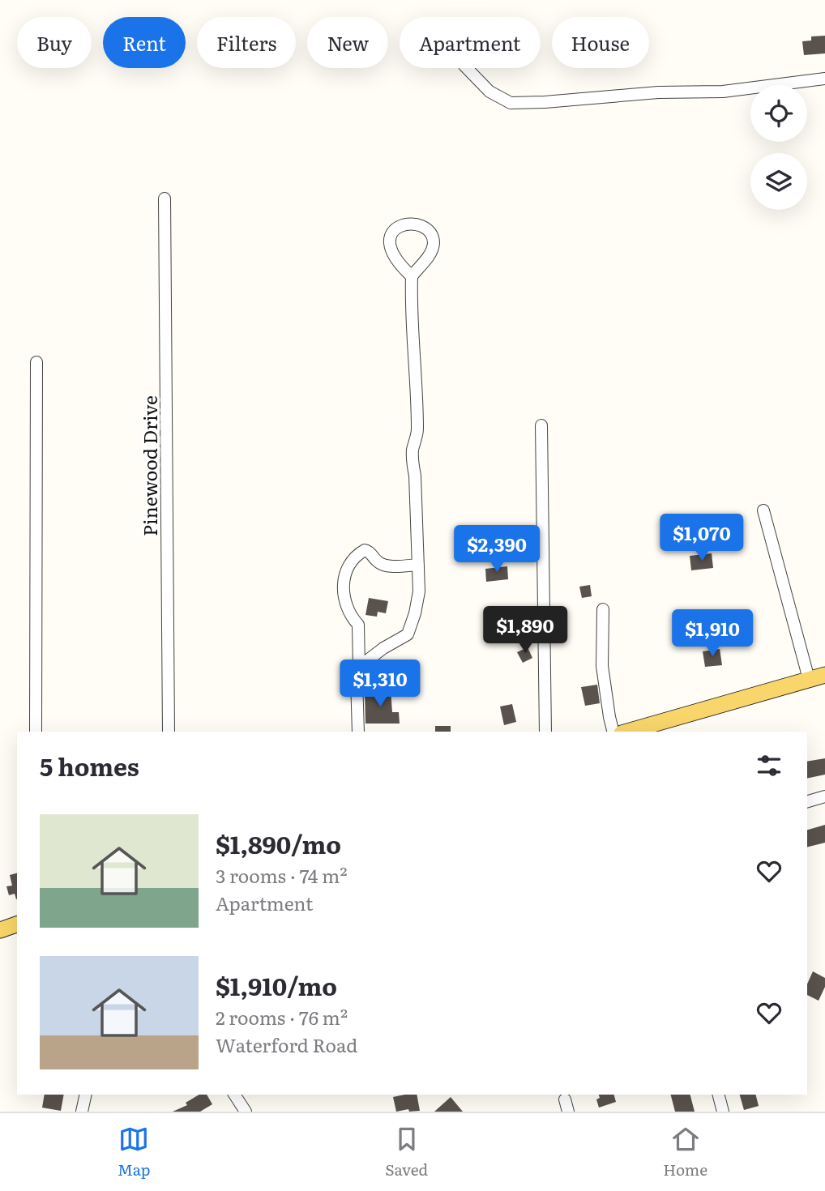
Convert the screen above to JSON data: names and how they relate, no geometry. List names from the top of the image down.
{
  "streets": {
    "street": ["Pinewood Drive"]
  },
  "page": {
    "chip": [
      "Buy",
      "Rent",
      "Filters",
      "New",
      "Apartment",
      "House"
    ],
    "price": [
      "$1,070",
      "$2,390",
      "$1,890",
      "$1,910",
      "$1,310"
    ],
    "heading": "5 homes",
    "list": [
      {
        "name": "$1,890/mo",
        "note": "3 rooms · 74 m² · Apartment"
      },
      {
        "name": "$1,910/mo",
        "note": "2 rooms · 76 m² · Waterford Road"
      }
    ],
    "tabs": ["Map", "Saved", "Home"]
  }
}
